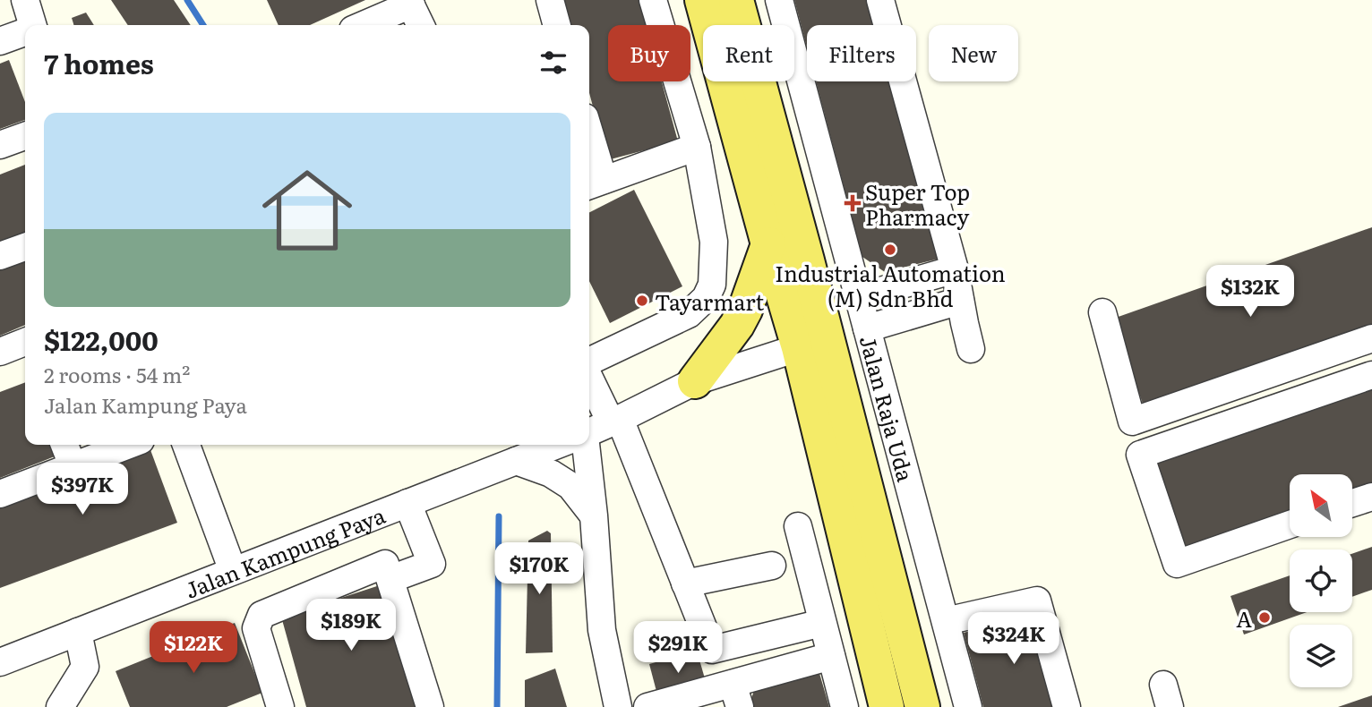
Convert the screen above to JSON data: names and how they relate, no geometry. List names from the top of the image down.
{
  "streets": {
    "main road": ["Jalan Raja Uda"],
    "street": ["Jalan Kampung Paya"]
  },
  "places": {
    "health": ["Super Top Pharmacy"],
    "other": ["Industrial Automation (M) Sdn Bhd", "Tayarmart", "A"]
  },
  "north": "top left",
  "page": {
    "chip": [
      "Buy",
      "Rent",
      "Filters",
      "New"
    ],
    "heading": "7 homes",
    "list": [
      {
        "name": "$122,000",
        "note": "2 rooms · 54 m² · Jalan Kampung Paya"
      }
    ],
    "price": [
      "$132K",
      "$397K",
      "$170K",
      "$189K",
      "$324K",
      "$122K",
      "$291K"
    ]
  }
}
